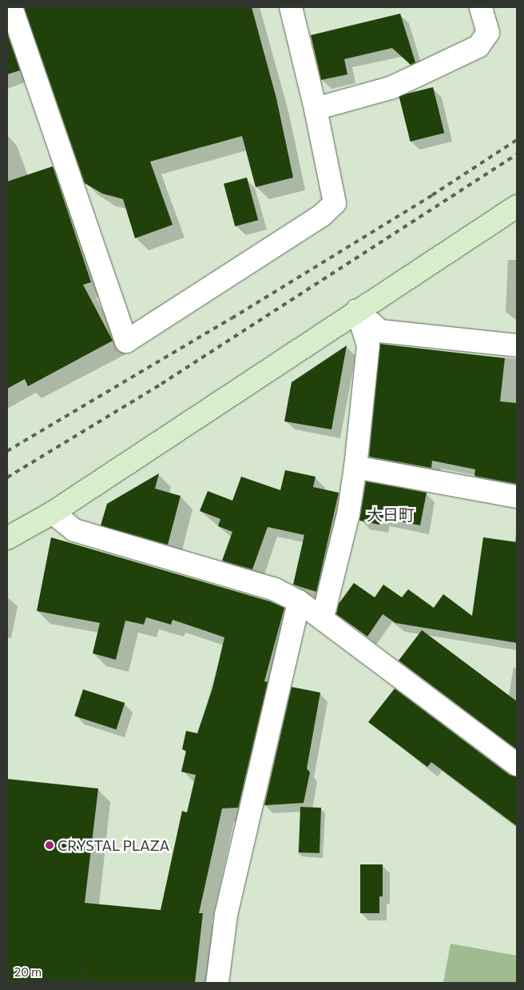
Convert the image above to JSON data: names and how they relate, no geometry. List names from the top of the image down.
{
  "districts": ["大日町"],
  "places": ["CRYSTAL PLAZA"],
  "scale_bar": "20 m"
}
